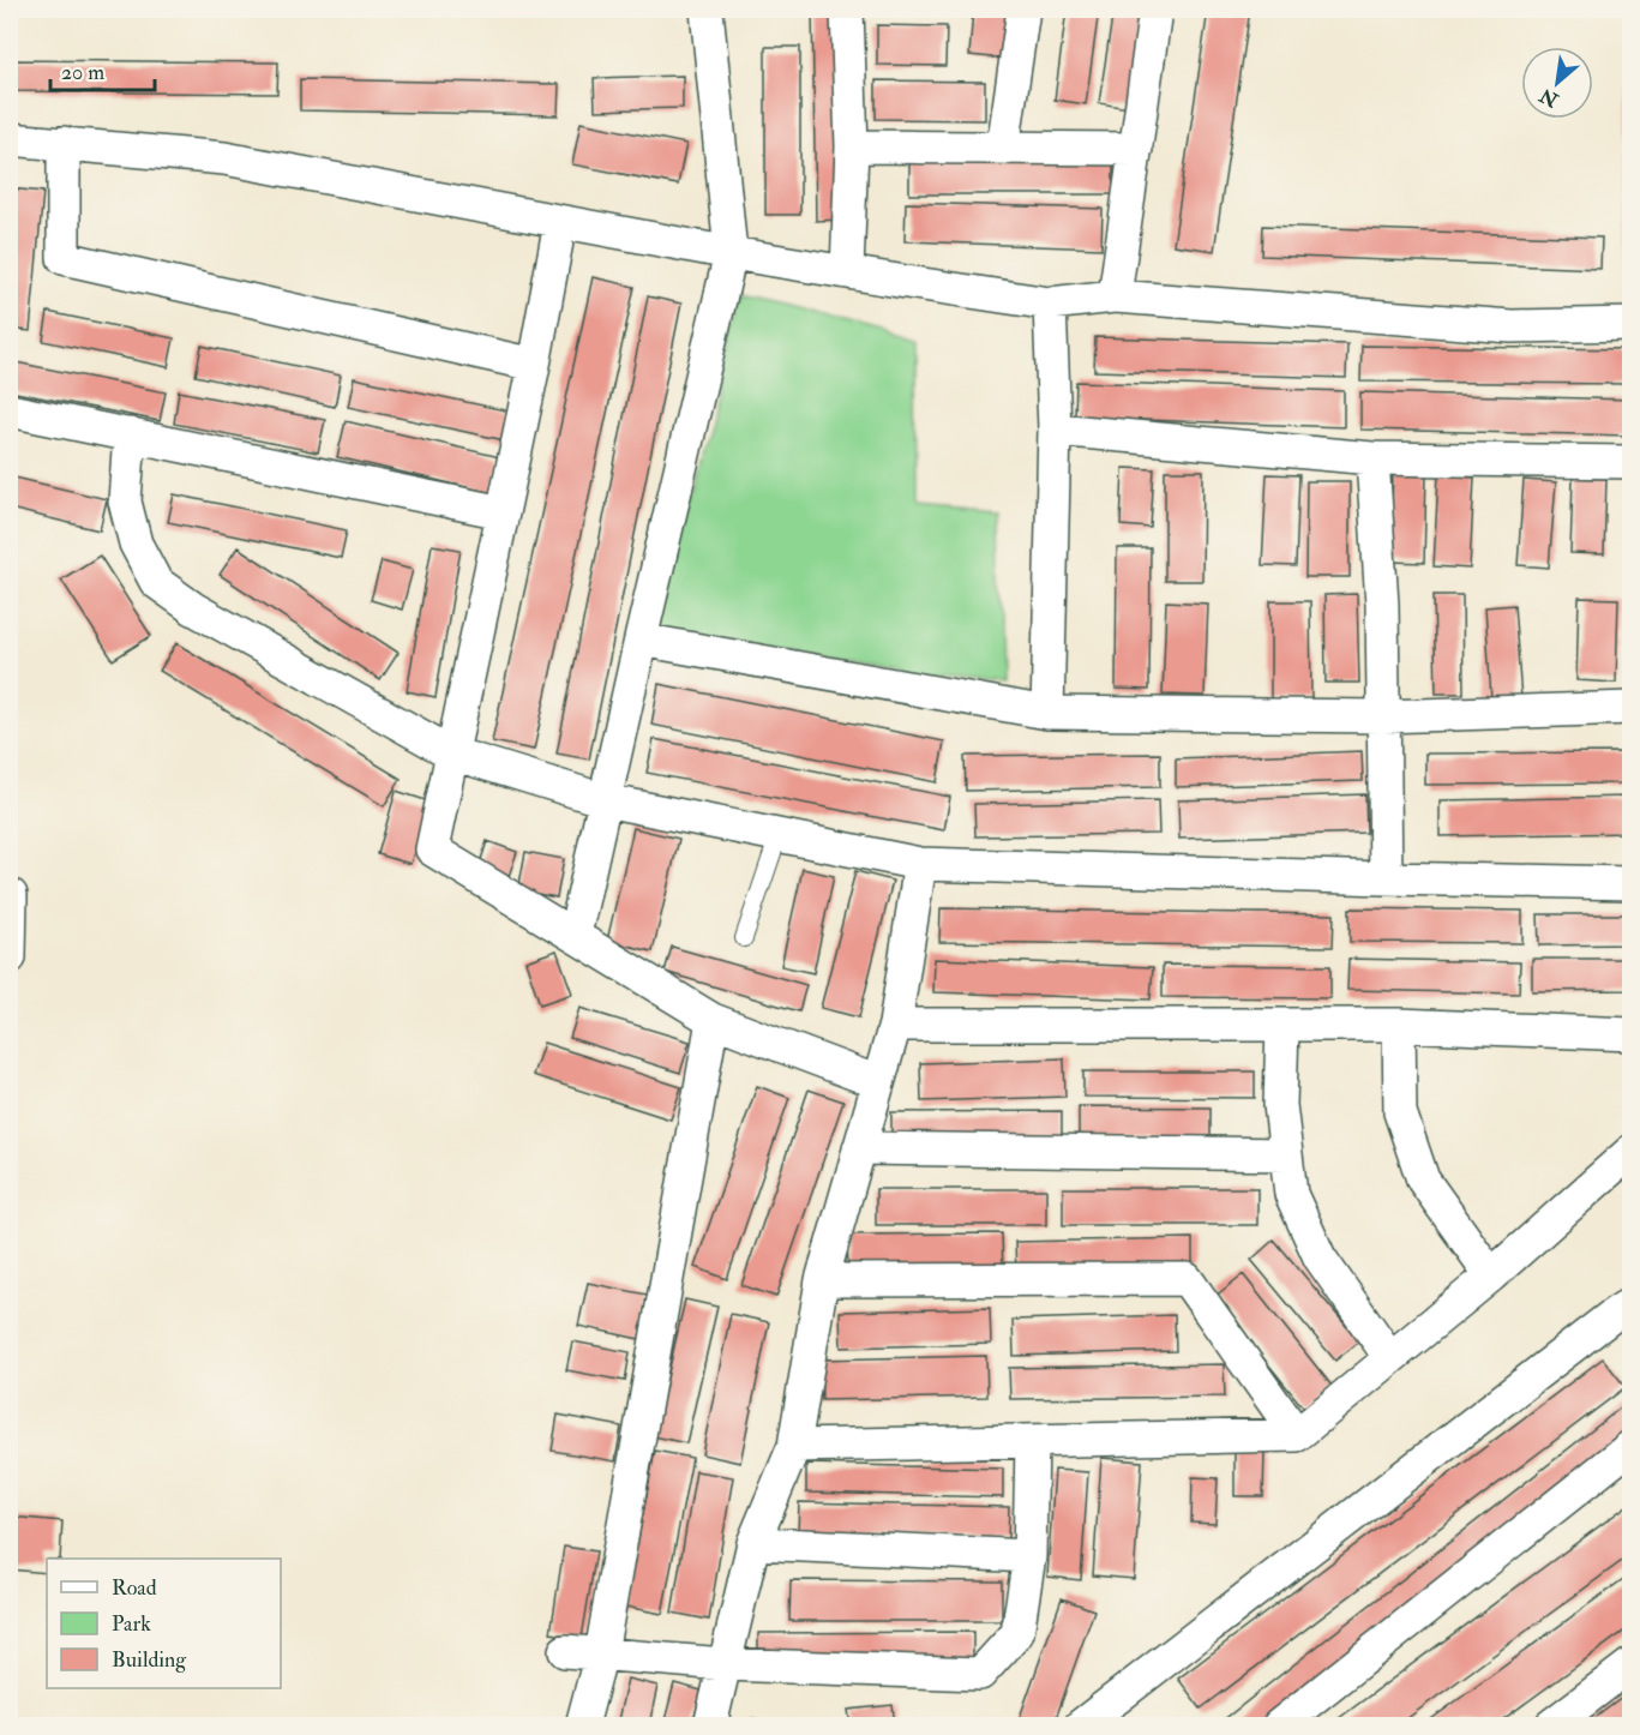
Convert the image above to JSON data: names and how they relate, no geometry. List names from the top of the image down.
{
  "legend": ["Road", "Park", "Building"],
  "scale_bar": "20 m",
  "north": "bottom left"
}
